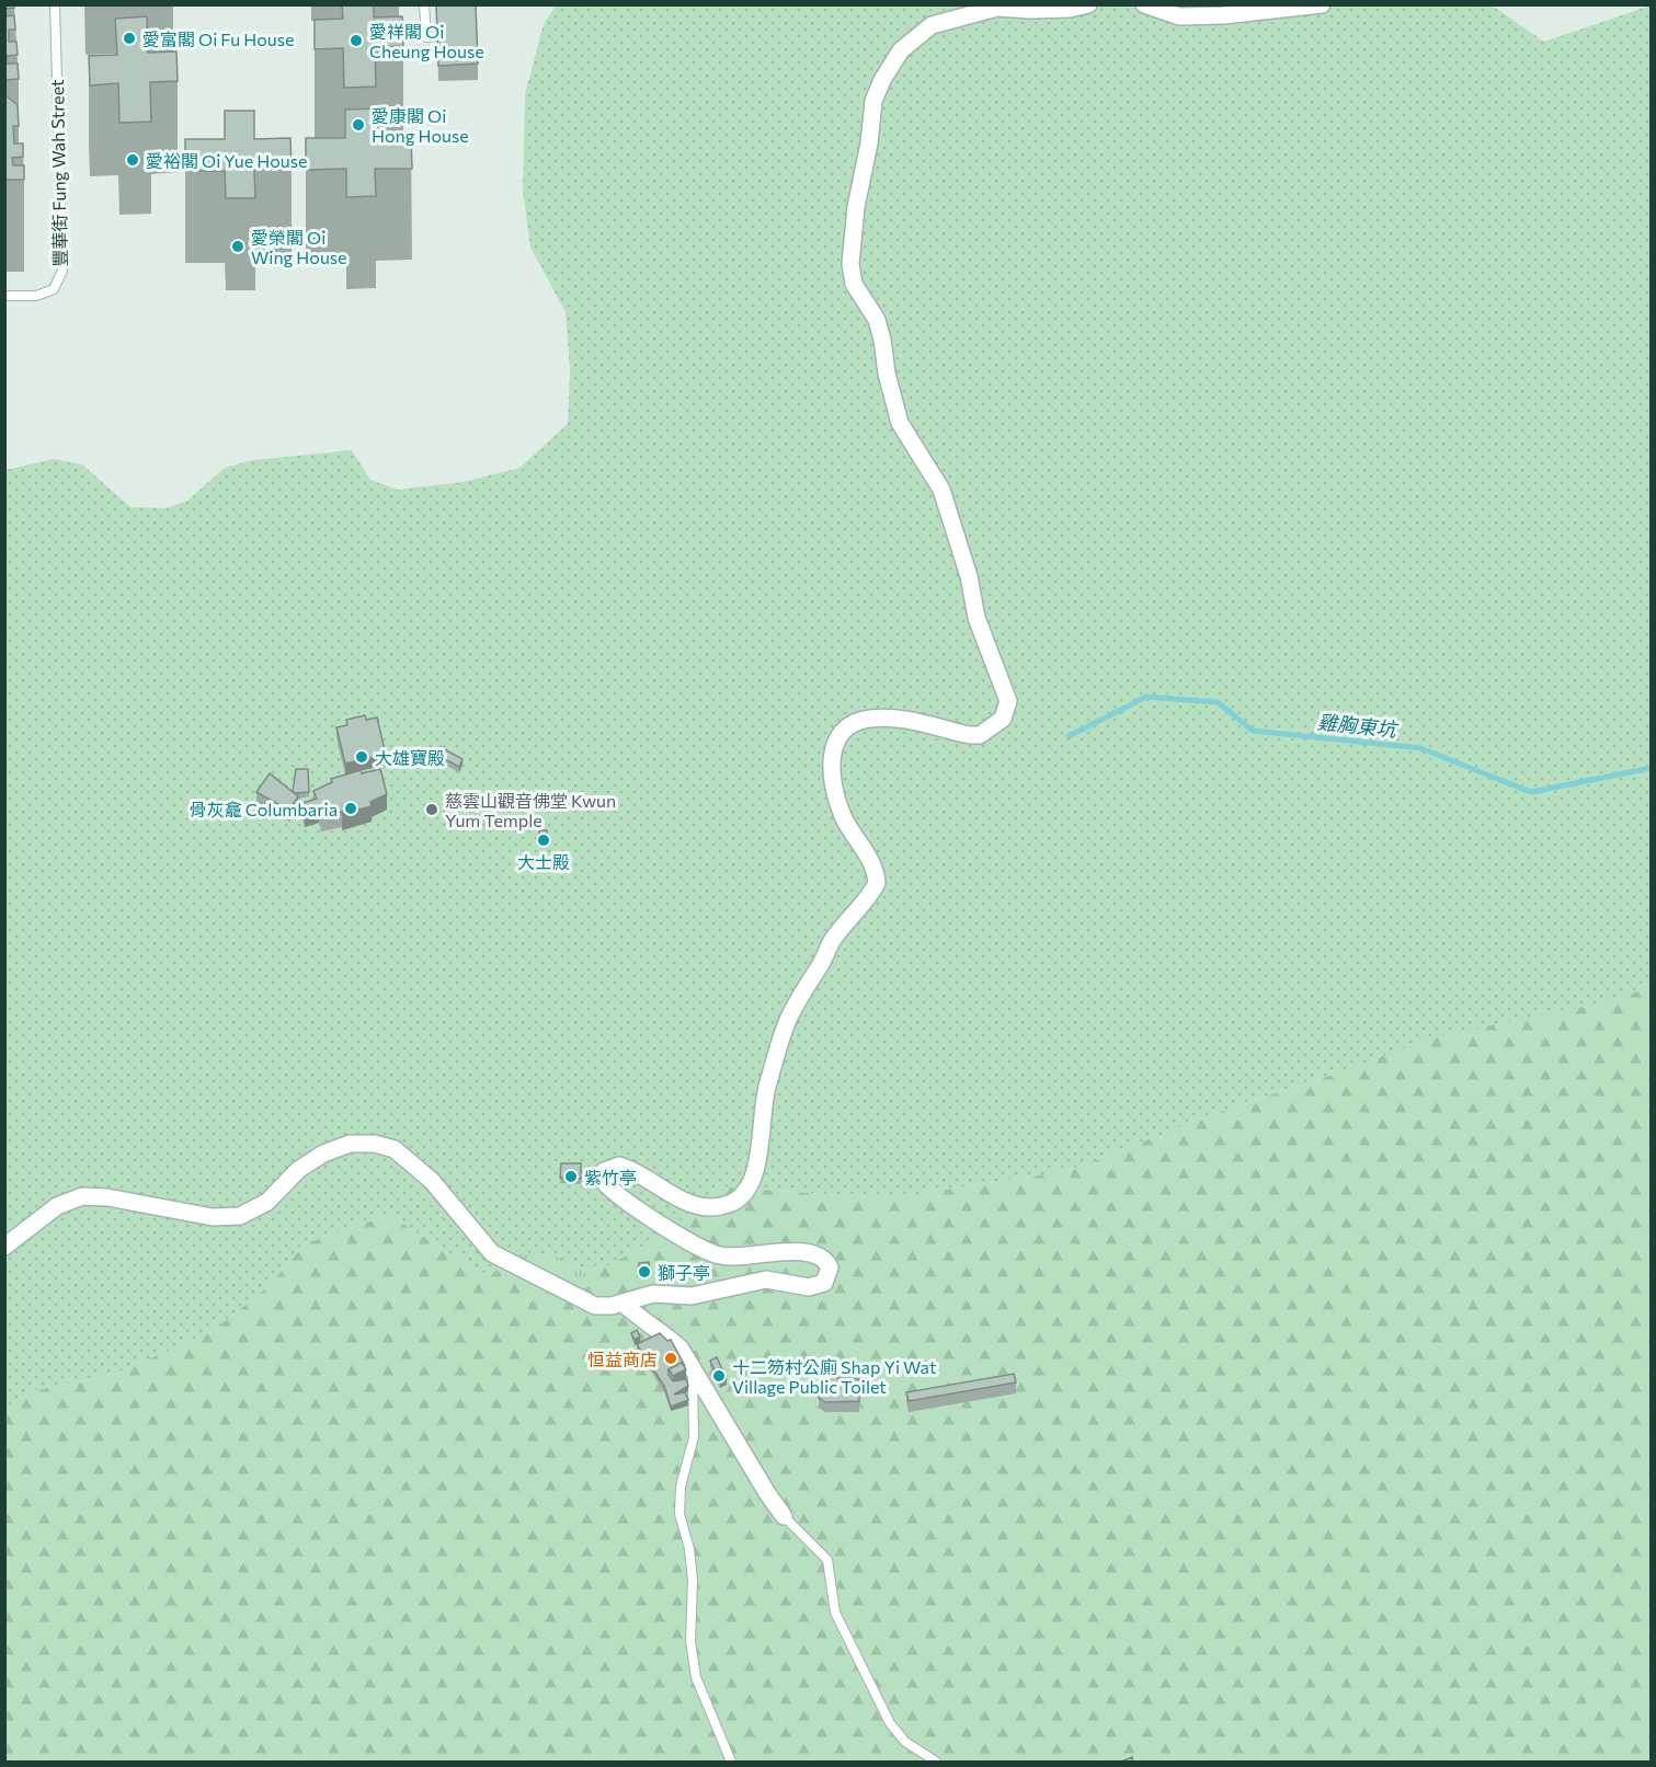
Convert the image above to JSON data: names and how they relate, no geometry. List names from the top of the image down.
{
  "streets": {
    "lane": ["豐華街 Fung Wah Street"]
  },
  "water": ["雞胸東坑"],
  "places": [
    "愛富閣 Oi Fu House",
    "愛祥閣 Oi Cheung House",
    "愛康閣 Oi Hong House",
    "愛裕閣 Oi Yue House",
    "愛榮閣 Oi Wing House",
    "大雄寶殿",
    "骨灰龕 Columbaria",
    "慈雲山觀音佛堂 Kwun Yum Temple",
    "大士殿",
    "紫竹亭",
    "獅子亭",
    "恒益商店",
    "十二笏村公廁 Shap Yi Wat Village Public Toilet"
  ]
}
